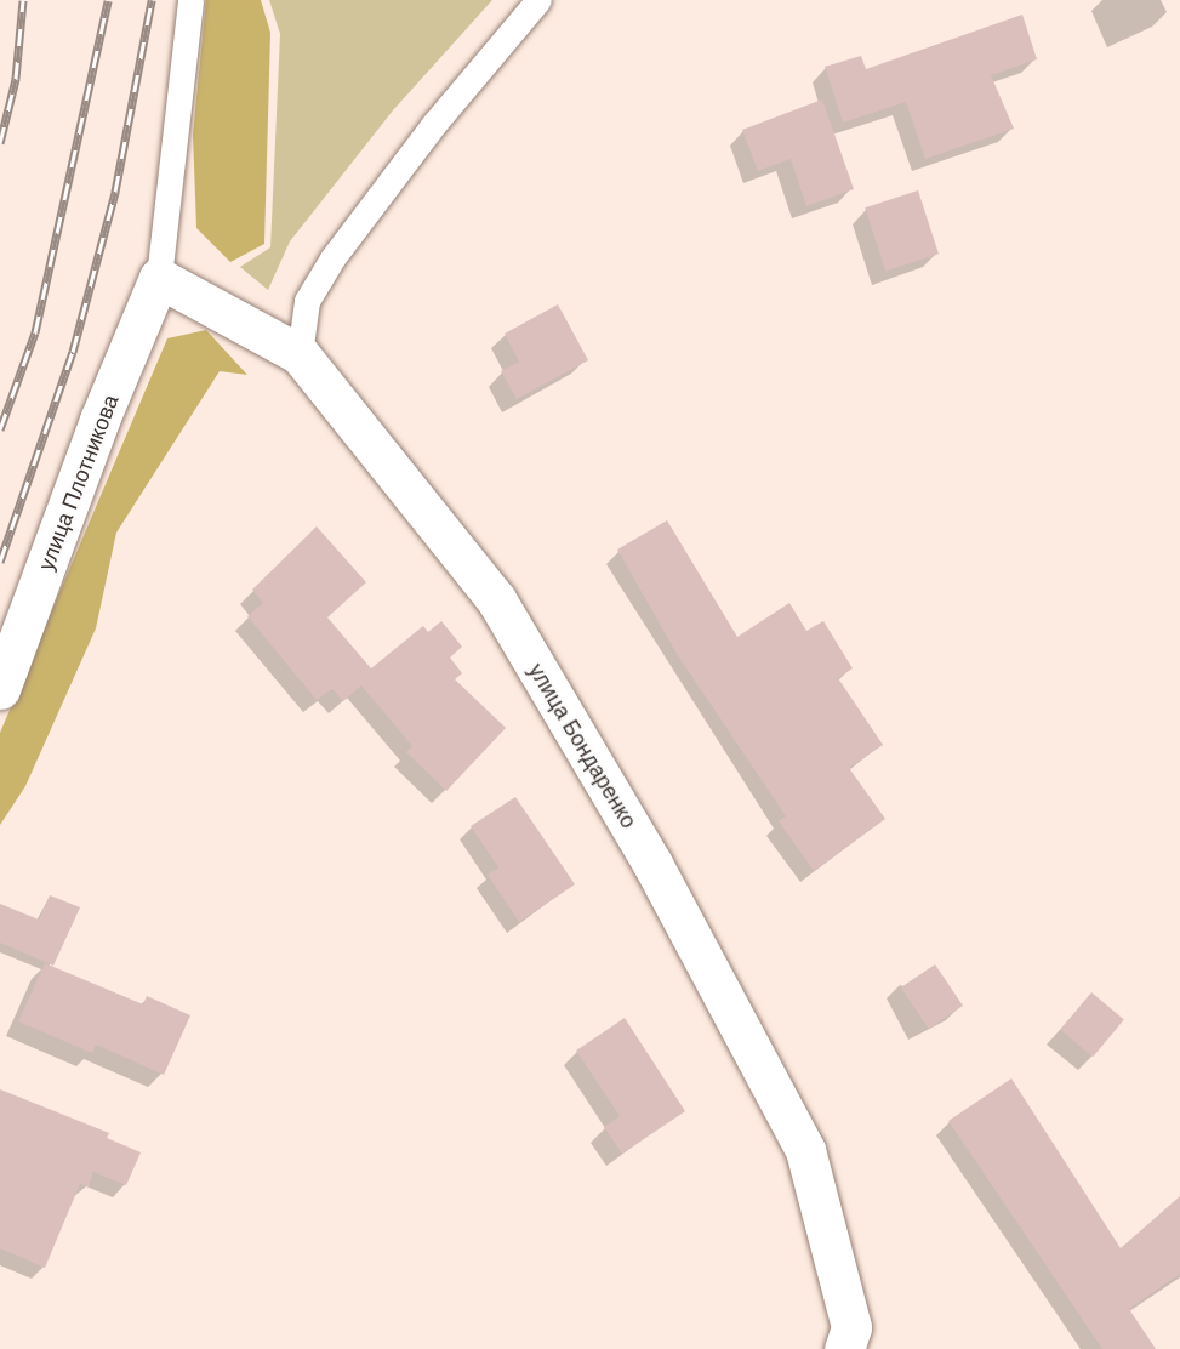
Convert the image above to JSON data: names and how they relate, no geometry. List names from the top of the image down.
{
  "streets": {
    "street": ["улица Плотникова", "улица Бондаренко"]
  },
  "crossings": [
    ["улица Плотникова", "улица Бондаренко"]
  ]
}
